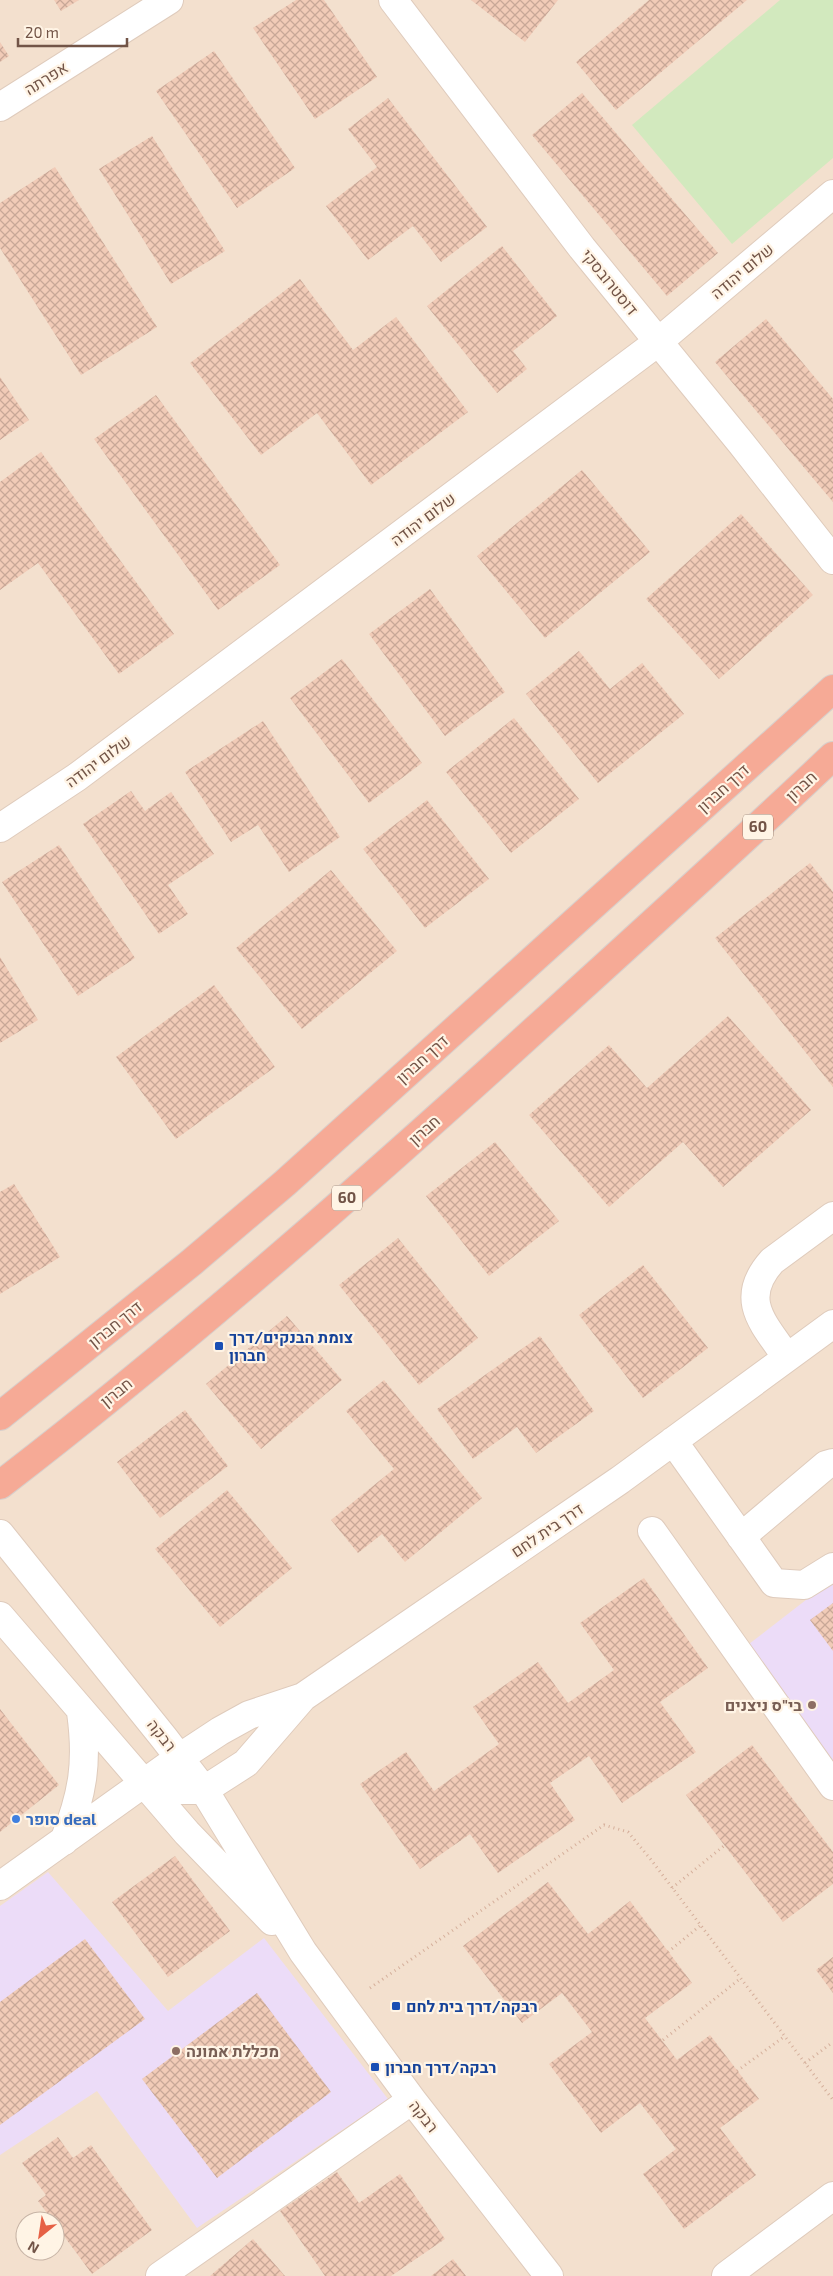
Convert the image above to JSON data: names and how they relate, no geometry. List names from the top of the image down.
{
  "streets": {
    "highway": ["חברון", "דרך חברון", "60"],
    "street": [
      "אפרתה",
      "שלום יהודה",
      "דוסטרובסקי",
      "דרך בית לחם",
      "רבקה"
    ]
  },
  "crossings": [
    ["שלום יהודה", "דוסטרובסקי"],
    ["דרך בית לחם", "רבקה"]
  ],
  "places": {
    "transit": ["צומת הבנקים/דרך חברון", "רבקה/דרך בית לחם", "רבקה/דרך חברון"],
    "other": ["בי\"ס ניצנים", "סופר deal", "מכללת אמונה"]
  },
  "scale_bar": "20 m",
  "north": "bottom left"
}
